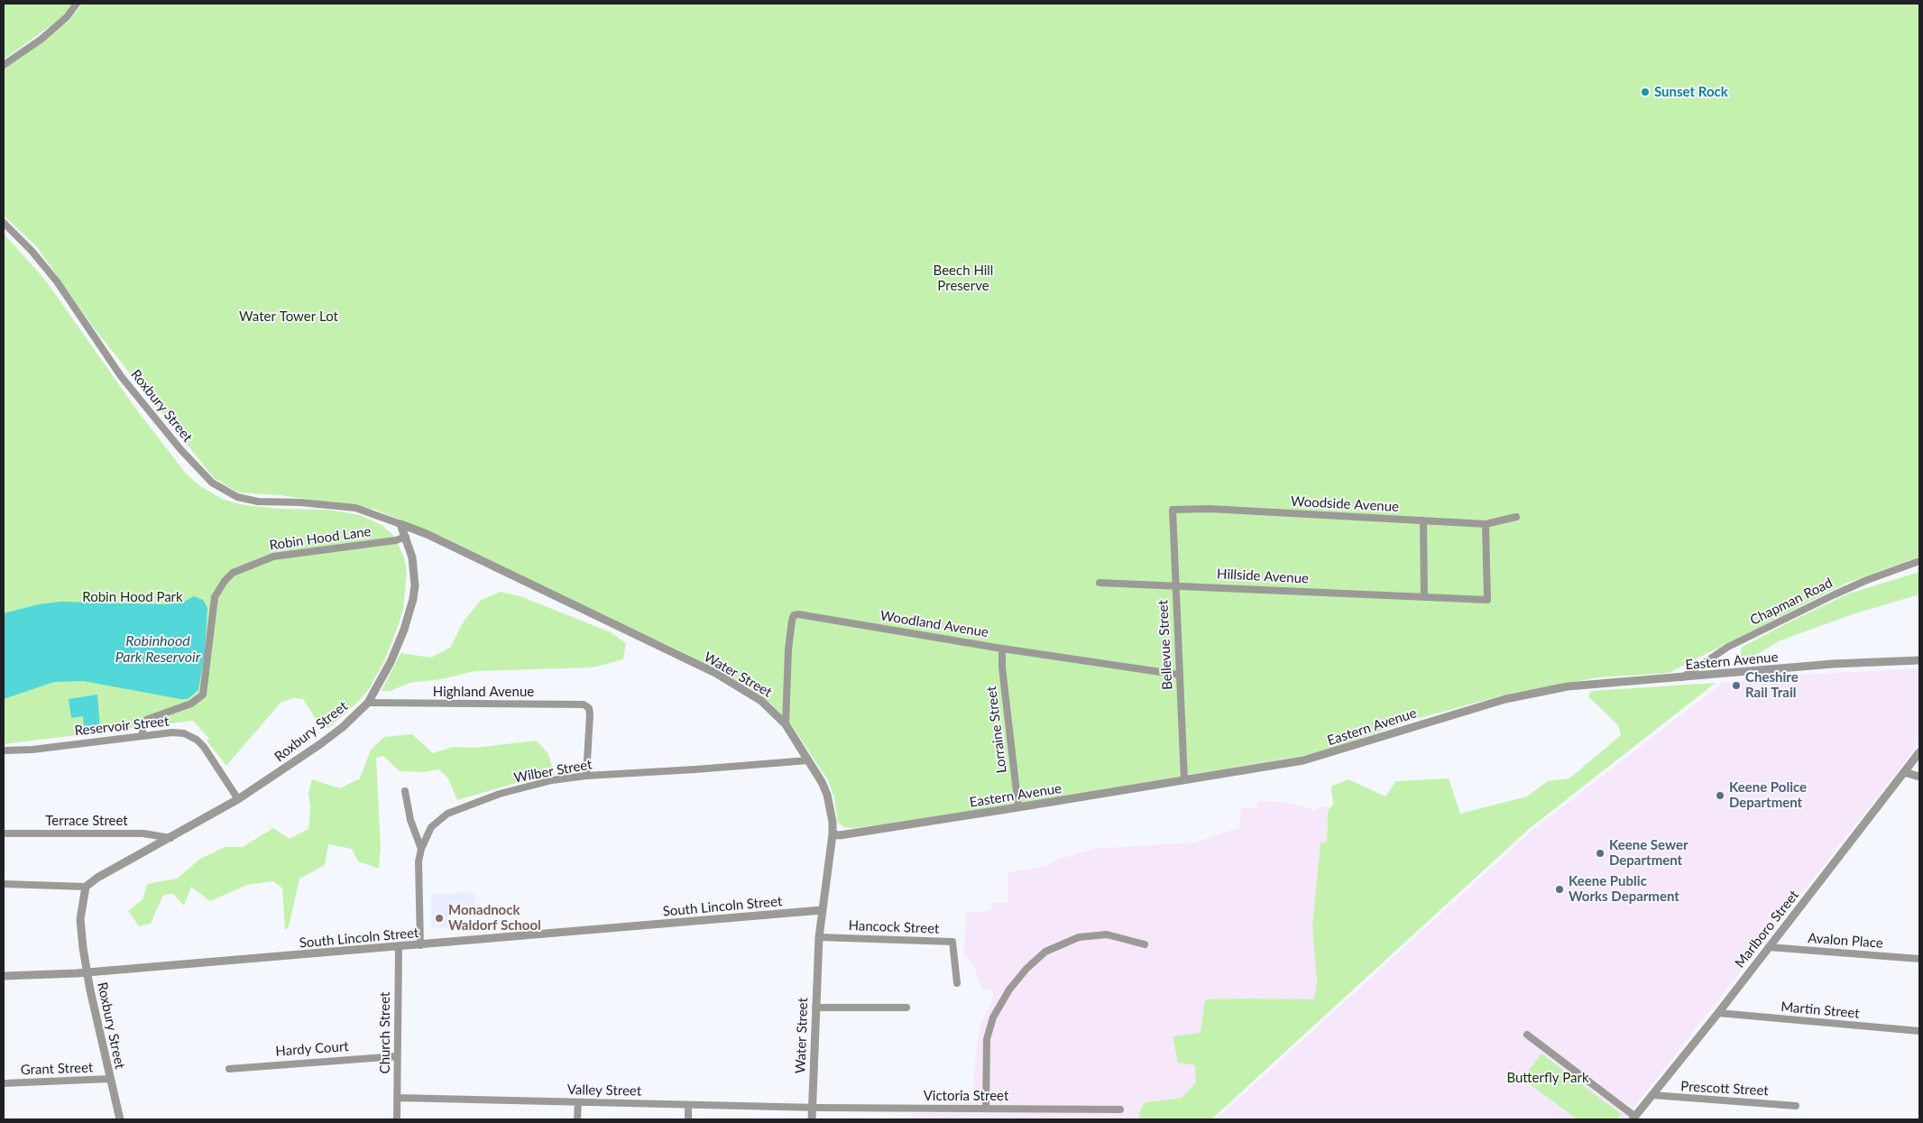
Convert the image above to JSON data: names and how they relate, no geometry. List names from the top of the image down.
{
  "streets": {
    "street": [
      "Roxbury Street",
      "Woodside Avenue",
      "Robin Hood Lane",
      "Hillside Avenue",
      "Chapman Road",
      "Woodland Avenue",
      "Bellevue Street",
      "Eastern Avenue",
      "Water Street",
      "Highland Avenue",
      "Reservoir Street",
      "Lorraine Street",
      "Wilber Street",
      "Terrace Street",
      "South Lincoln Street",
      "Hancock Street",
      "Marlboro Street",
      "Avalon Place",
      "Martin Street",
      "Church Street",
      "Hardy Court",
      "Grant Street",
      "Prescott Street",
      "Valley Street",
      "Victoria Street"
    ]
  },
  "crossings": [
    ["Roxbury Street", "Robin Hood Lane"],
    ["Roxbury Street", "Water Street"],
    ["Roxbury Street", "Highland Avenue"],
    ["Roxbury Street", "Reservoir Street"],
    ["Roxbury Street", "Terrace Street"],
    ["Roxbury Street", "South Lincoln Street"],
    ["Roxbury Street", "Grant Street"],
    ["Woodside Avenue", "Hillside Avenue"],
    ["Woodside Avenue", "Bellevue Street"],
    ["Robin Hood Lane", "Reservoir Street"],
    ["Hillside Avenue", "Bellevue Street"],
    ["Chapman Road", "Eastern Avenue"],
    ["Woodland Avenue", "Bellevue Street"],
    ["Woodland Avenue", "Water Street"],
    ["Woodland Avenue", "Lorraine Street"],
    ["Bellevue Street", "Eastern Avenue"],
    ["Eastern Avenue", "Water Street"],
    ["Eastern Avenue", "Lorraine Street"],
    ["Water Street", "Wilber Street"],
    ["Water Street", "South Lincoln Street"],
    ["Water Street", "Hancock Street"],
    ["Water Street", "Valley Street"],
    ["Water Street", "Victoria Street"],
    ["Highland Avenue", "Wilber Street"],
    ["Wilber Street", "South Lincoln Street"],
    ["South Lincoln Street", "Church Street"],
    ["Marlboro Street", "Avalon Place"],
    ["Marlboro Street", "Martin Street"],
    ["Marlboro Street", "Prescott Street"],
    ["Church Street", "Hardy Court"],
    ["Church Street", "Valley Street"],
    ["Valley Street", "Victoria Street"]
  ],
  "water": ["Robinhood Park Reservoir"],
  "parks": [
    "Beech Hill Preserve",
    "Water Tower Lot",
    "Robin Hood Park",
    "Butterfly Park"
  ],
  "places": [
    "Sunset Rock",
    "Cheshire Rail Trail",
    "Keene Police Department",
    "Keene Sewer Department",
    "Keene Public Works Deparment",
    "Monadnock Waldorf School"
  ]
}
